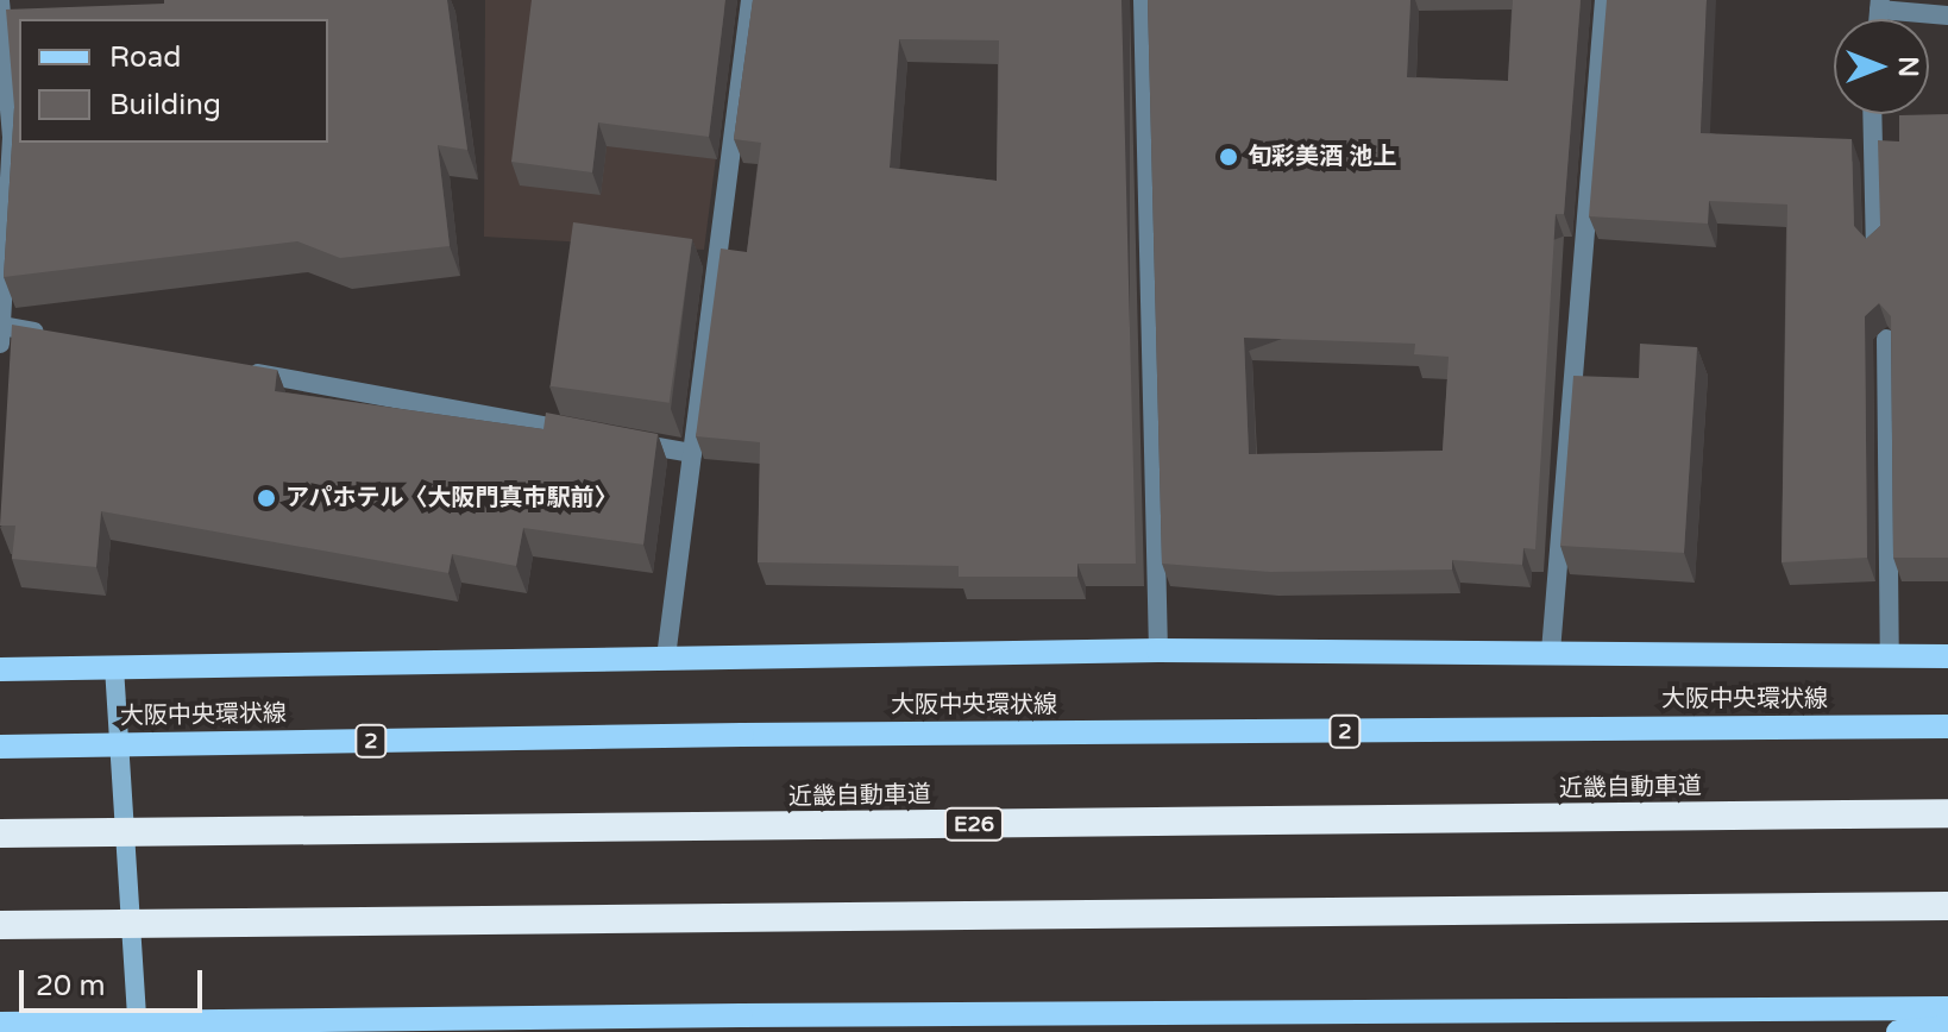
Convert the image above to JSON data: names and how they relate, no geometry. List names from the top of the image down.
{
  "streets": {
    "highway": ["近畿自動車道", "E26"],
    "main road": ["大阪中央環状線", "2"]
  },
  "places": ["旬彩美酒 池上", "アパホテル〈大阪門真市駅前〉"],
  "legend": ["Road", "Building"],
  "scale_bar": "20 m",
  "north": "right"
}
